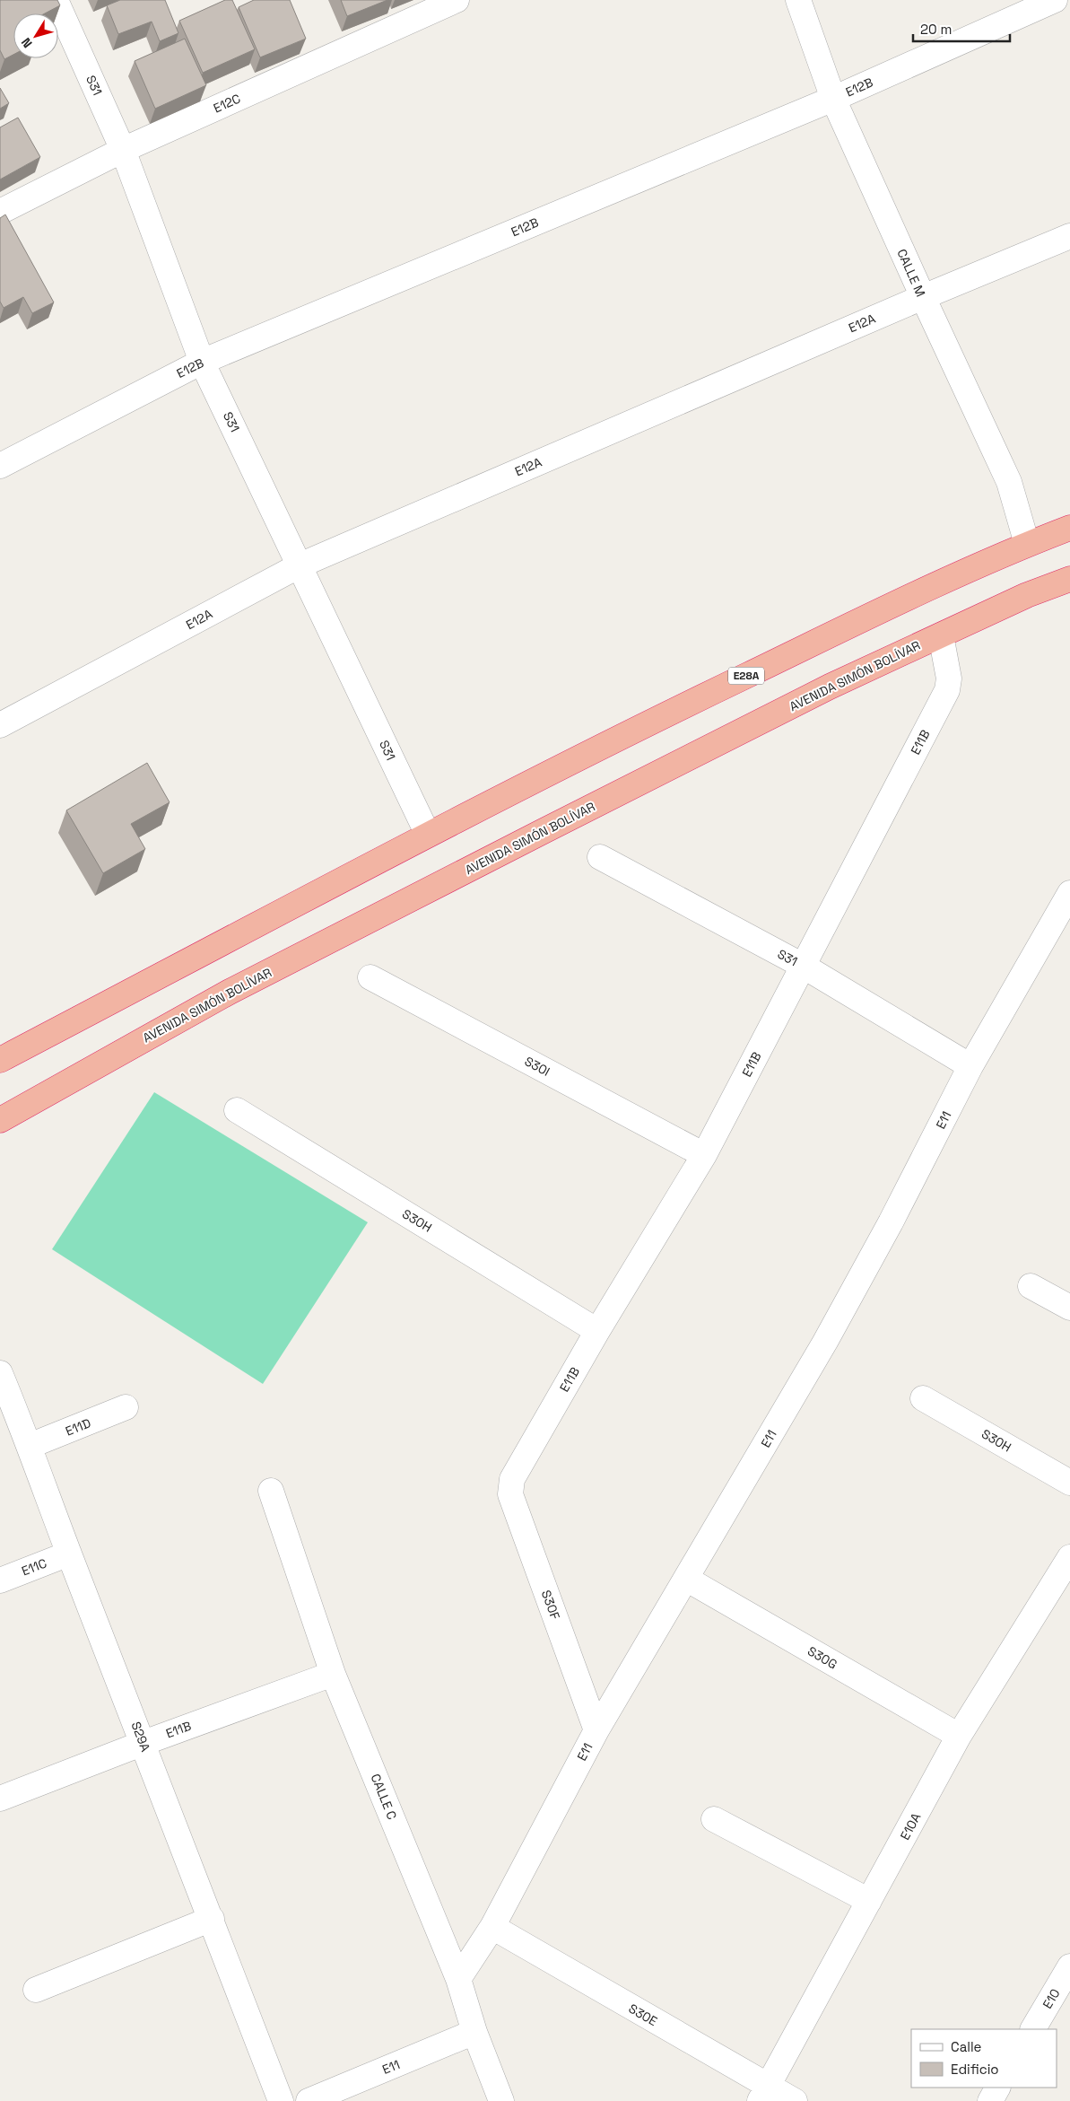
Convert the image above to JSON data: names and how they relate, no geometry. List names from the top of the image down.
{
  "streets": {
    "highway": ["E28A", "AVENIDA SIMÓN BOLÍVAR"],
    "street": [
      "S31",
      "E12B",
      "E12C",
      "CALLE M",
      "E12A",
      "E11B",
      "S30I",
      "E11",
      "S30H",
      "E11D",
      "E11C",
      "S30F",
      "S30G",
      "S29A",
      "CALLE C",
      "E10A",
      "E10",
      "S30E"
    ]
  },
  "crossings": [
    ["S31", "E12B"],
    ["S31", "E12C"],
    ["S31", "E12A"],
    ["S31", "E28A"],
    ["S31", "E11B"],
    ["S31", "E11"],
    ["E12B", "CALLE M"],
    ["CALLE M", "E12A"],
    ["CALLE M", "E28A"],
    ["AVENIDA SIMÓN BOLÍVAR", "E11B"],
    ["E11B", "S30I"],
    ["E11B", "S30H"],
    ["E11B", "S30F"],
    ["E11B", "S29A"],
    ["E11B", "CALLE C"],
    ["E11", "S30F"],
    ["E11", "S30G"],
    ["E11", "CALLE C"],
    ["E11", "S30E"],
    ["E11D", "S29A"],
    ["E11C", "S29A"],
    ["S30G", "E10A"],
    ["E10A", "S30E"]
  ],
  "legend": ["Calle", "Edificio"],
  "scale_bar": "20 m",
  "north": "bottom left"
}
